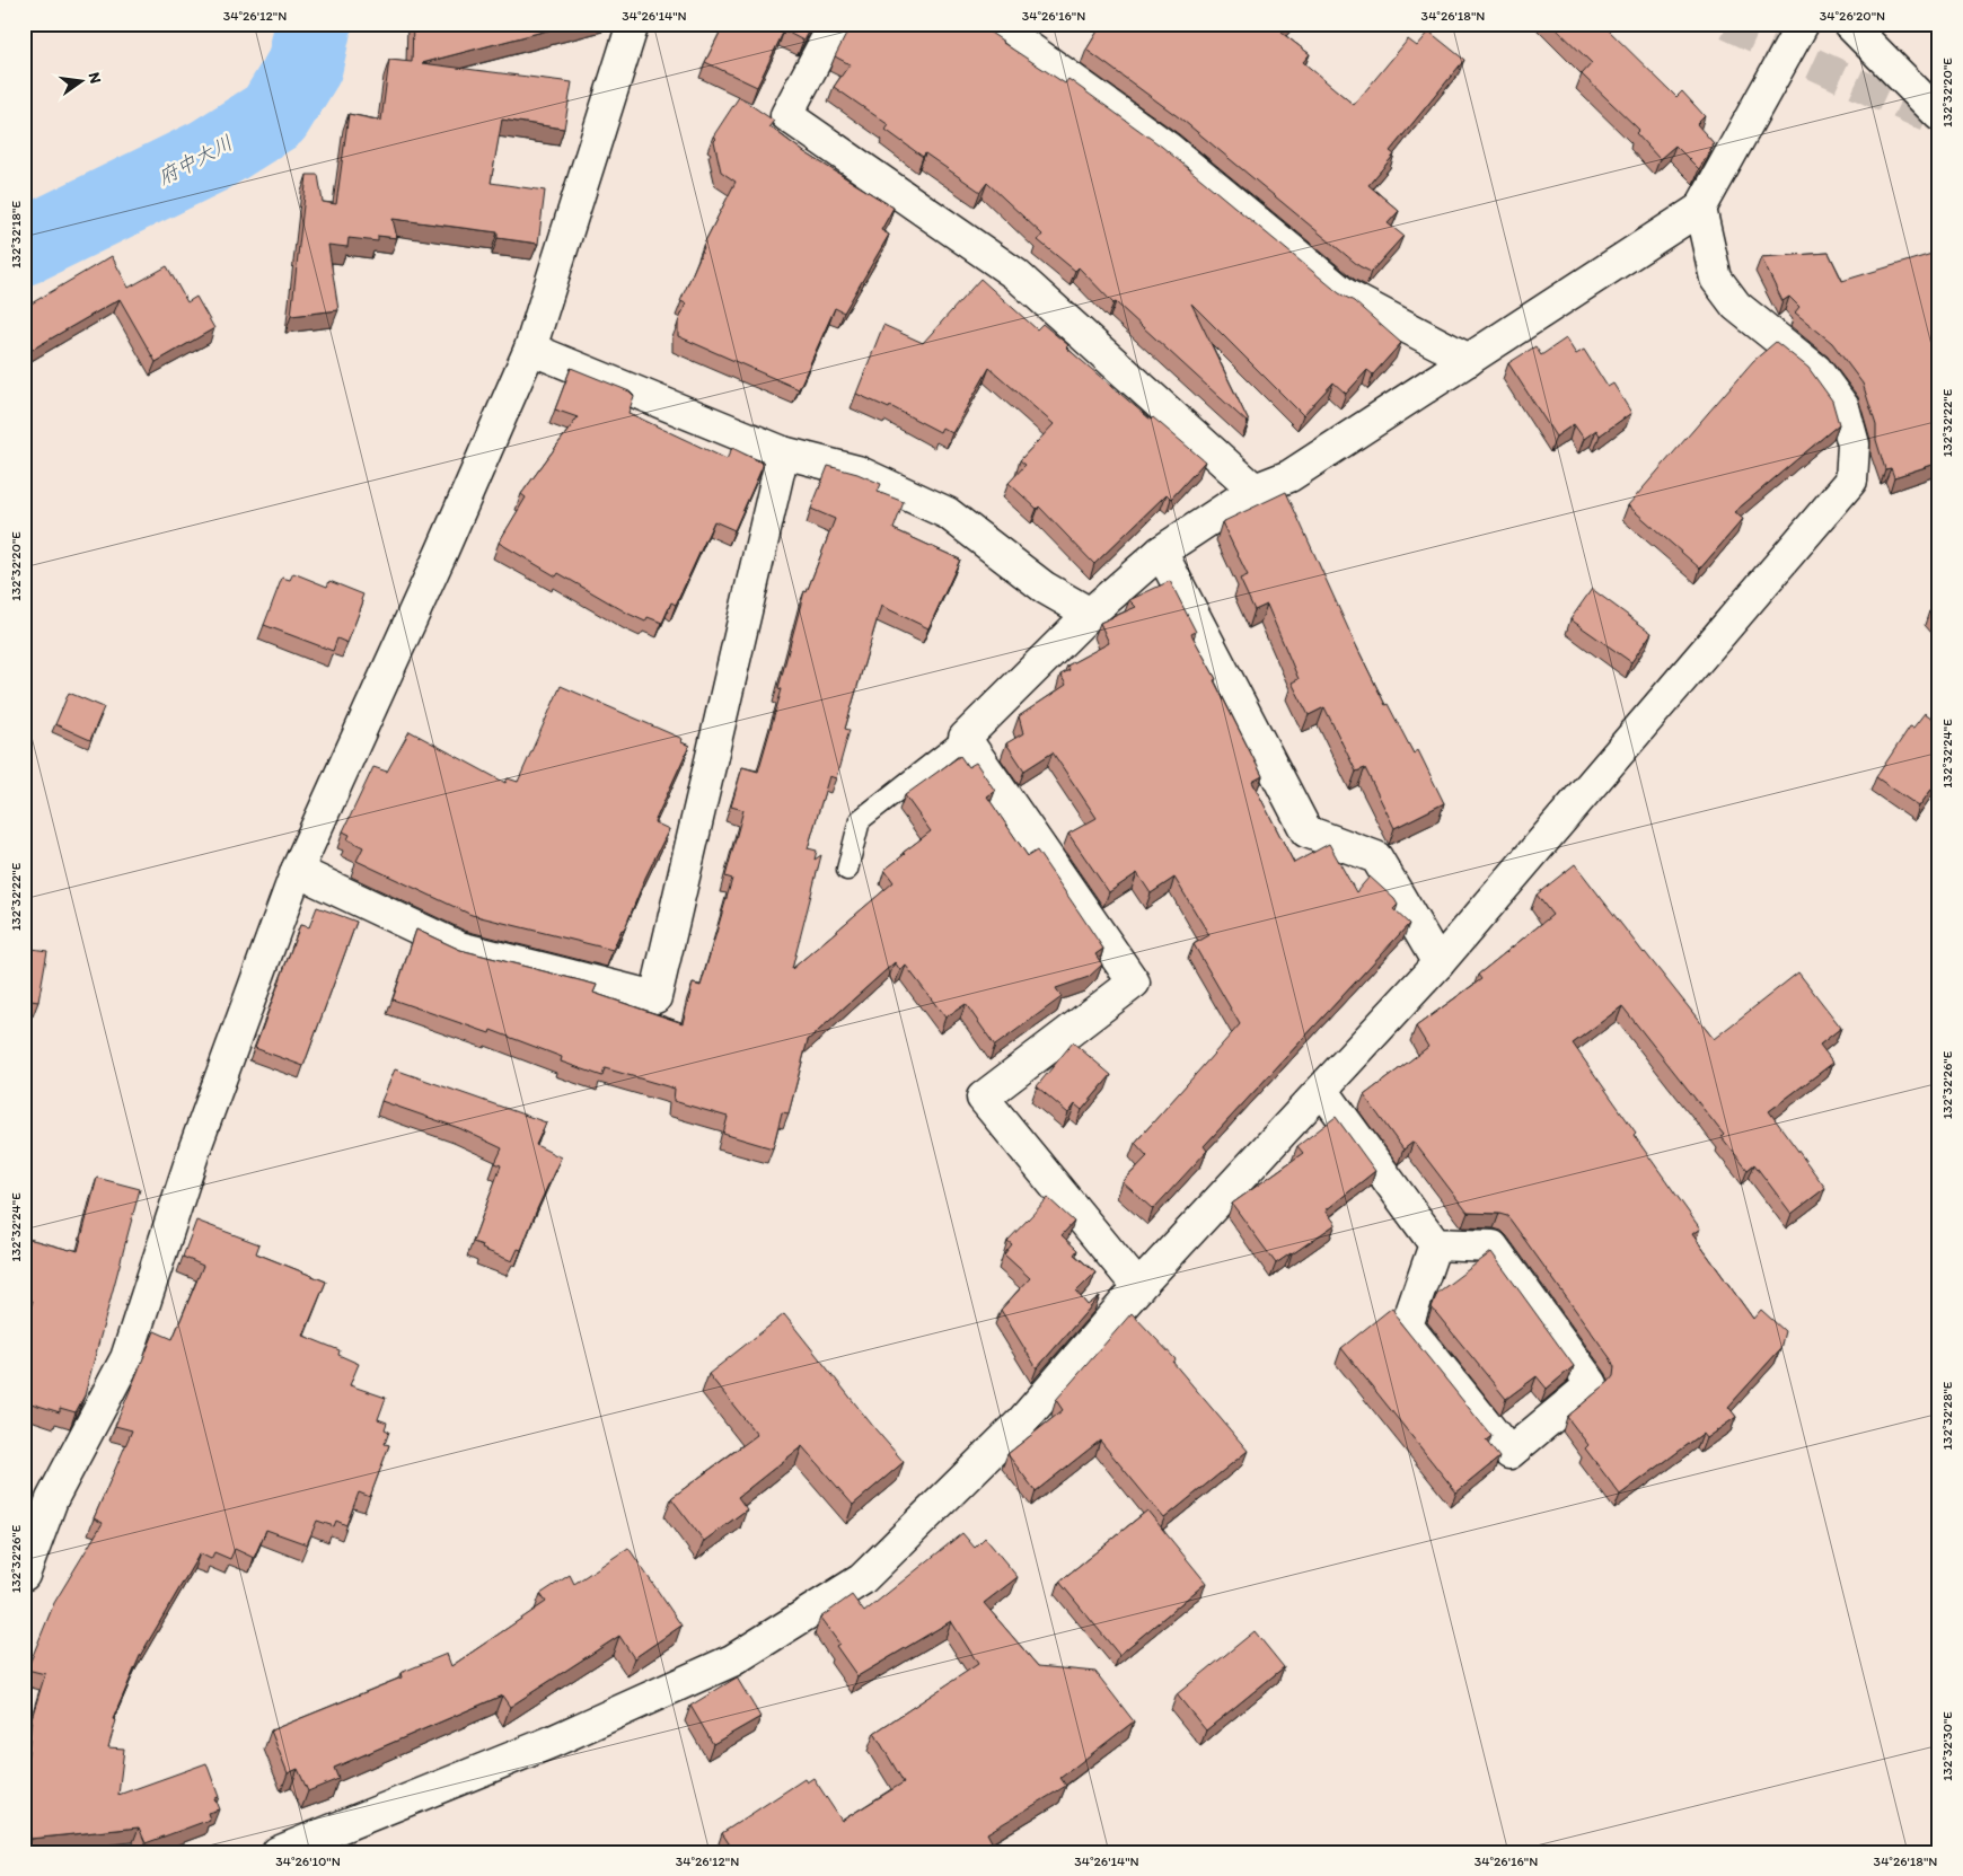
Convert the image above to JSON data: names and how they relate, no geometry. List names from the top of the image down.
{
  "water": ["府中大川"],
  "north": "right",
  "coordinates": [
    "34°26'12\"N",
    "34°26'14\"N",
    "34°26'16\"N",
    "34°26'18\"N",
    "34°26'20\"N",
    "132°32'20\"E",
    "132°32'18\"E",
    "132°32'22\"E",
    "132°32'24\"E",
    "132°32'26\"E",
    "132°32'28\"E",
    "132°32'30\"E",
    "34°26'10\"N"
  ]
}
